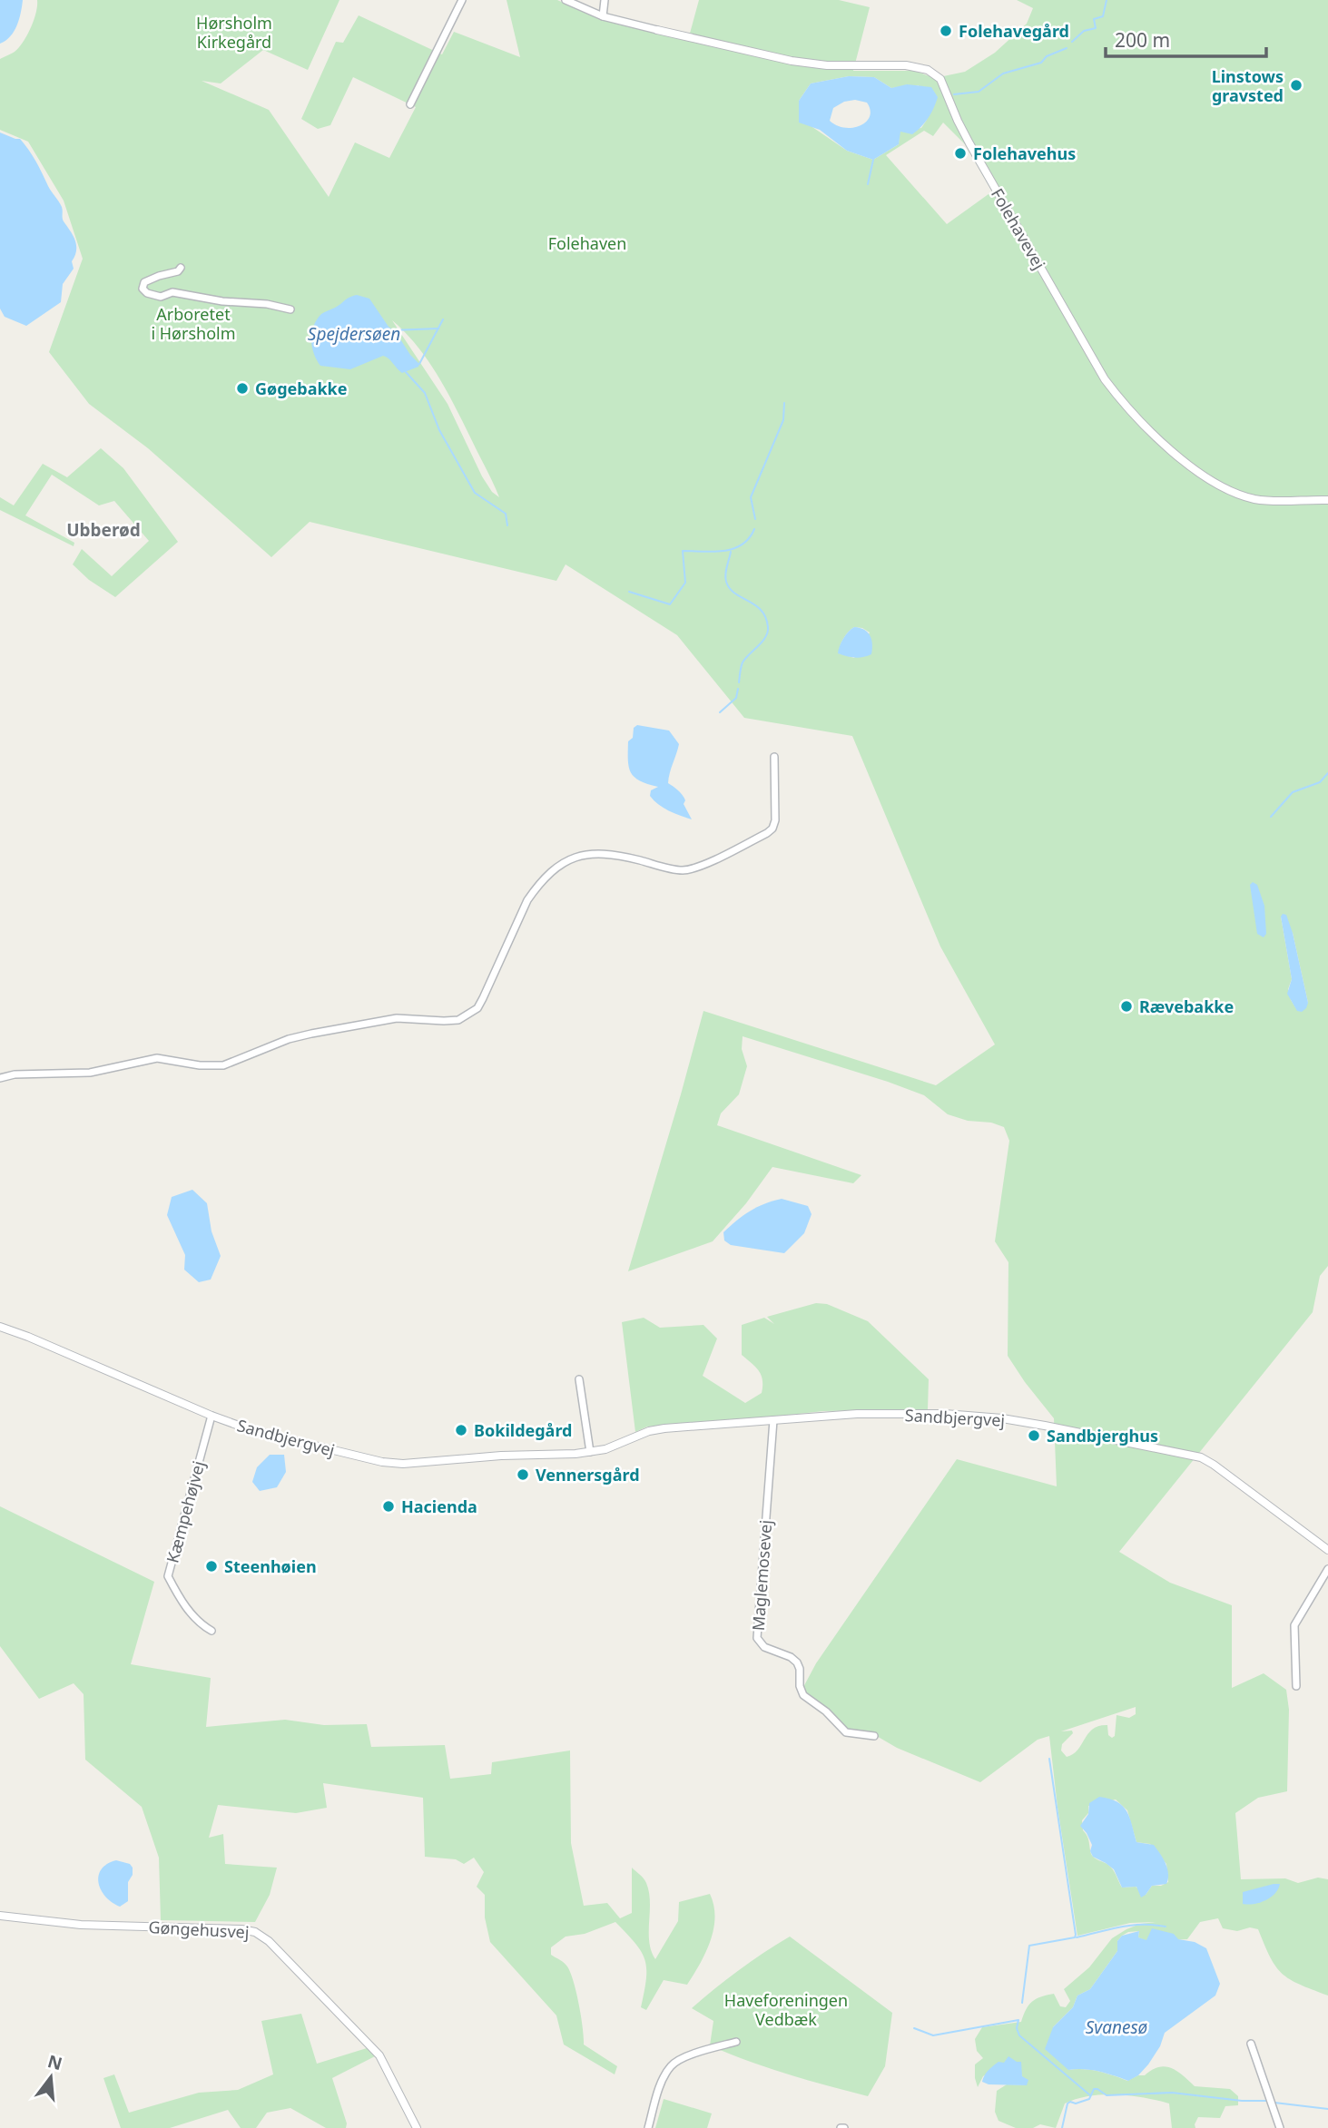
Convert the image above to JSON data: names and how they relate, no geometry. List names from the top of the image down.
{
  "streets": {
    "street": [
      "Folehavevej",
      "Sandbjergvej",
      "Kæmpehøjvej",
      "Maglemosevej",
      "Gøngehusvej"
    ]
  },
  "crossings": [
    ["Sandbjergvej", "Kæmpehøjvej"],
    ["Sandbjergvej", "Maglemosevej"]
  ],
  "districts": ["Ubberød"],
  "water": ["Spejdersøen", "Svanesø"],
  "parks": [
    "Hørsholm Kirkegård",
    "Folehaven",
    "Arboretet i Hørsholm",
    "Haveforeningen Vedbæk"
  ],
  "places": [
    "Folehavegård",
    "Linstows gravsted",
    "Folehavehus",
    "Gøgebakke",
    "Rævebakke",
    "Bokildegård",
    "Sandbjerghus",
    "Vennersgård",
    "Hacienda",
    "Steenhøien"
  ],
  "scale_bar": "200 m",
  "north": "top"
}
